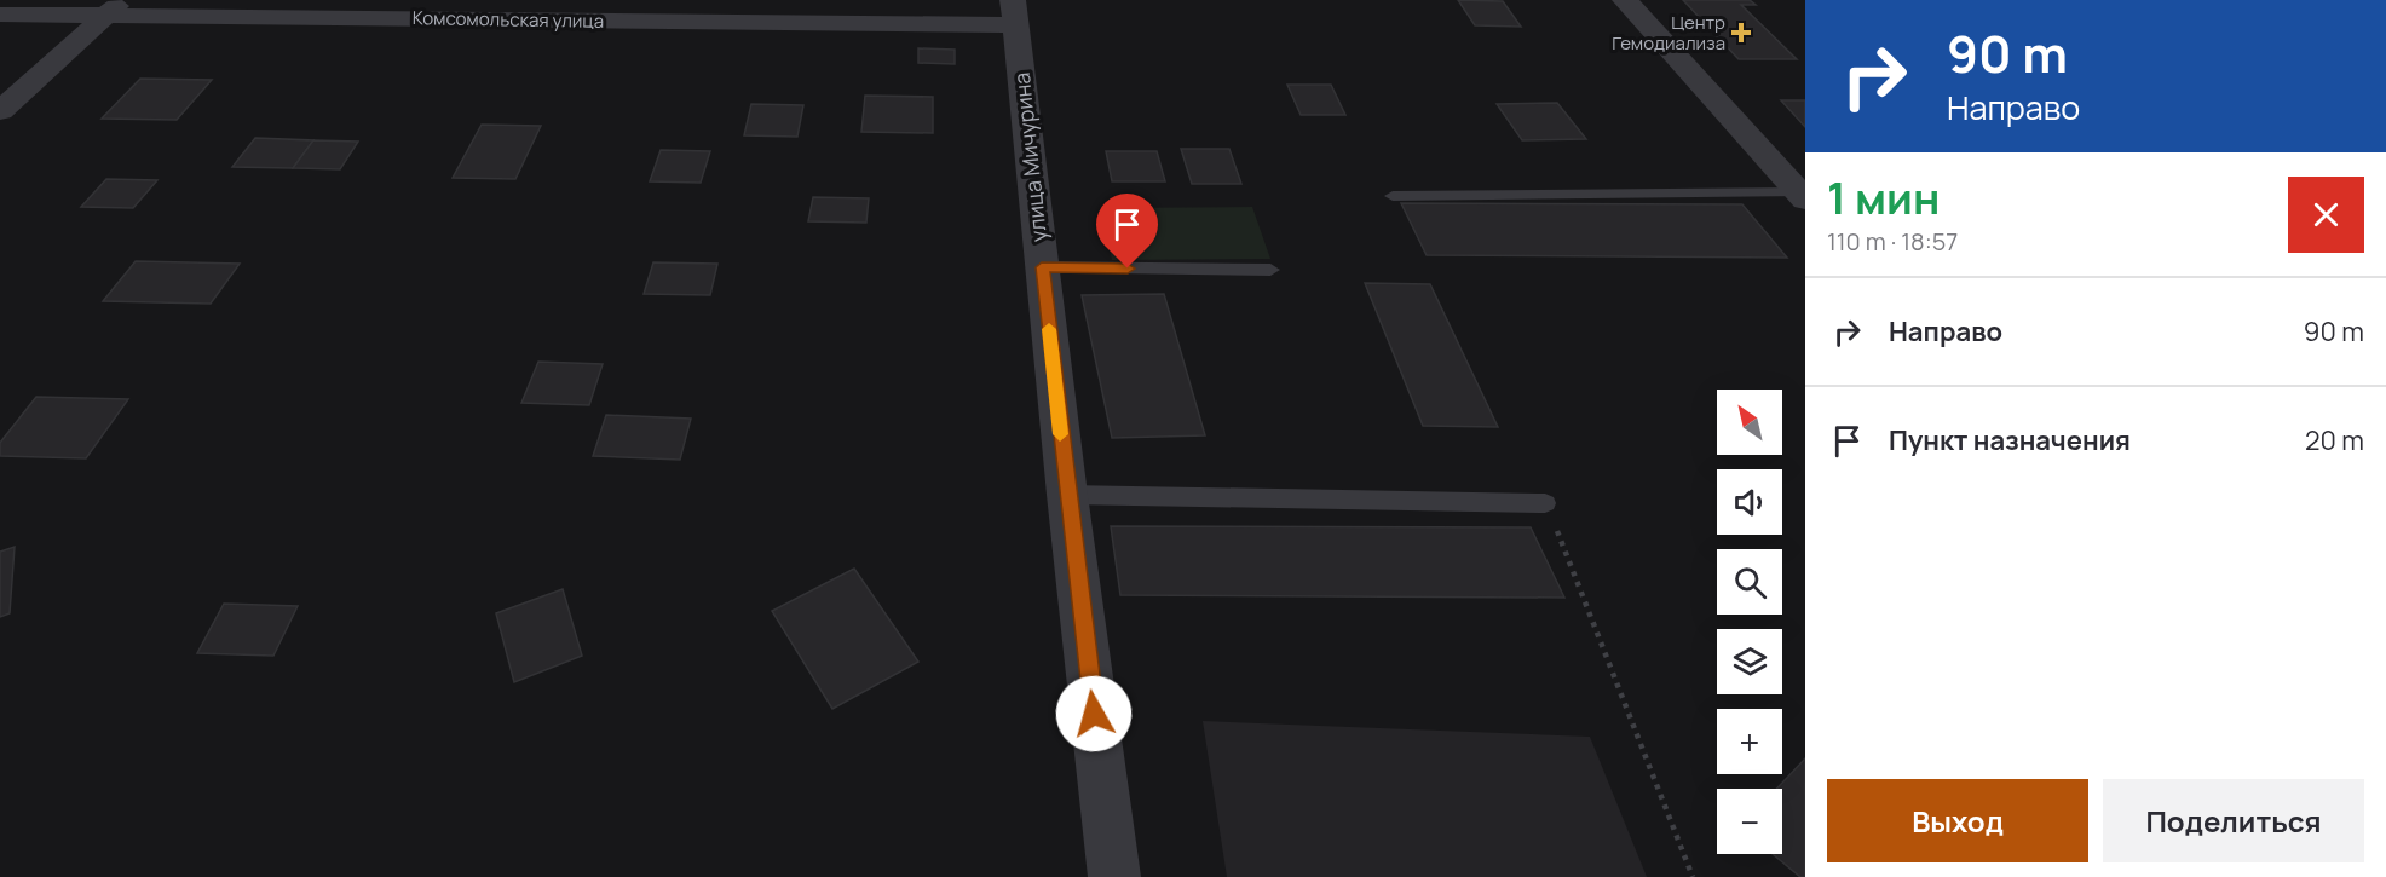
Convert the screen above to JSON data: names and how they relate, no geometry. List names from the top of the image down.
{
  "streets": {
    "street": ["Комсомольская улица", "улица Мичурина"]
  },
  "crossings": [
    ["Комсомольская улица", "улица Мичурина"]
  ],
  "places": {
    "health": ["Центр Гемодиализа"]
  },
  "north": "top left",
  "page": {
    "turn": ["90 m", "Направо"],
    "heading": ["1 мин", "110 m · 18:57"],
    "list": [
      {
        "name": "Направо",
        "value": "90 m"
      },
      {
        "name": "Пункт назначения",
        "value": "20 m"
      }
    ],
    "map_buttons": ["+", "−"],
    "buttons": ["Выход", "Поделиться"]
  }
}
